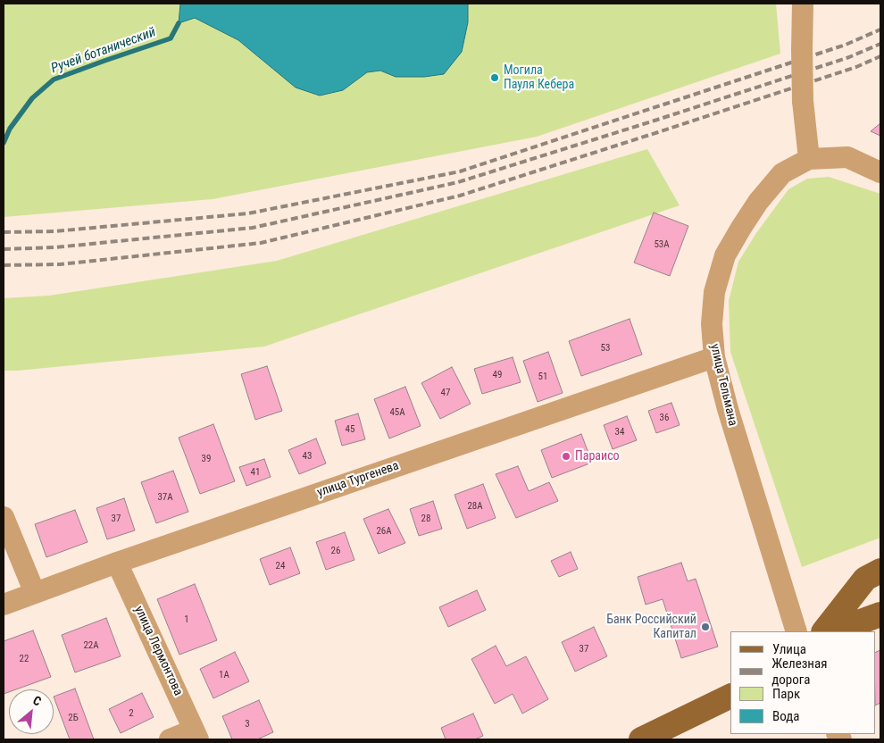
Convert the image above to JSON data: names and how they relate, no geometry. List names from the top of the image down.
{
  "streets": {
    "street": ["улица Тельмана", "улица Тургенева", "улица Лермонтова"]
  },
  "crossings": [
    ["улица Тельмана", "улица Тургенева"],
    ["улица Тургенева", "улица Лермонтова"]
  ],
  "water": ["Ручей ботанический"],
  "places": ["Могила Пауля Кебера", "Параисо", "Банк Российский Капитал"],
  "house_numbers": [
    "53А",
    "53",
    "49",
    "51",
    "47",
    "45А",
    "36",
    "45",
    "34",
    "43",
    "39",
    "41",
    "37А",
    "28А",
    "37",
    "28",
    "26А",
    "26",
    "24",
    "1",
    "22А",
    "37",
    "22",
    "1А",
    "2",
    "2Б",
    "3"
  ],
  "legend": [
    "Улица",
    "Железная дорога",
    "Парк",
    "Вода"
  ],
  "north": "top right"
}
